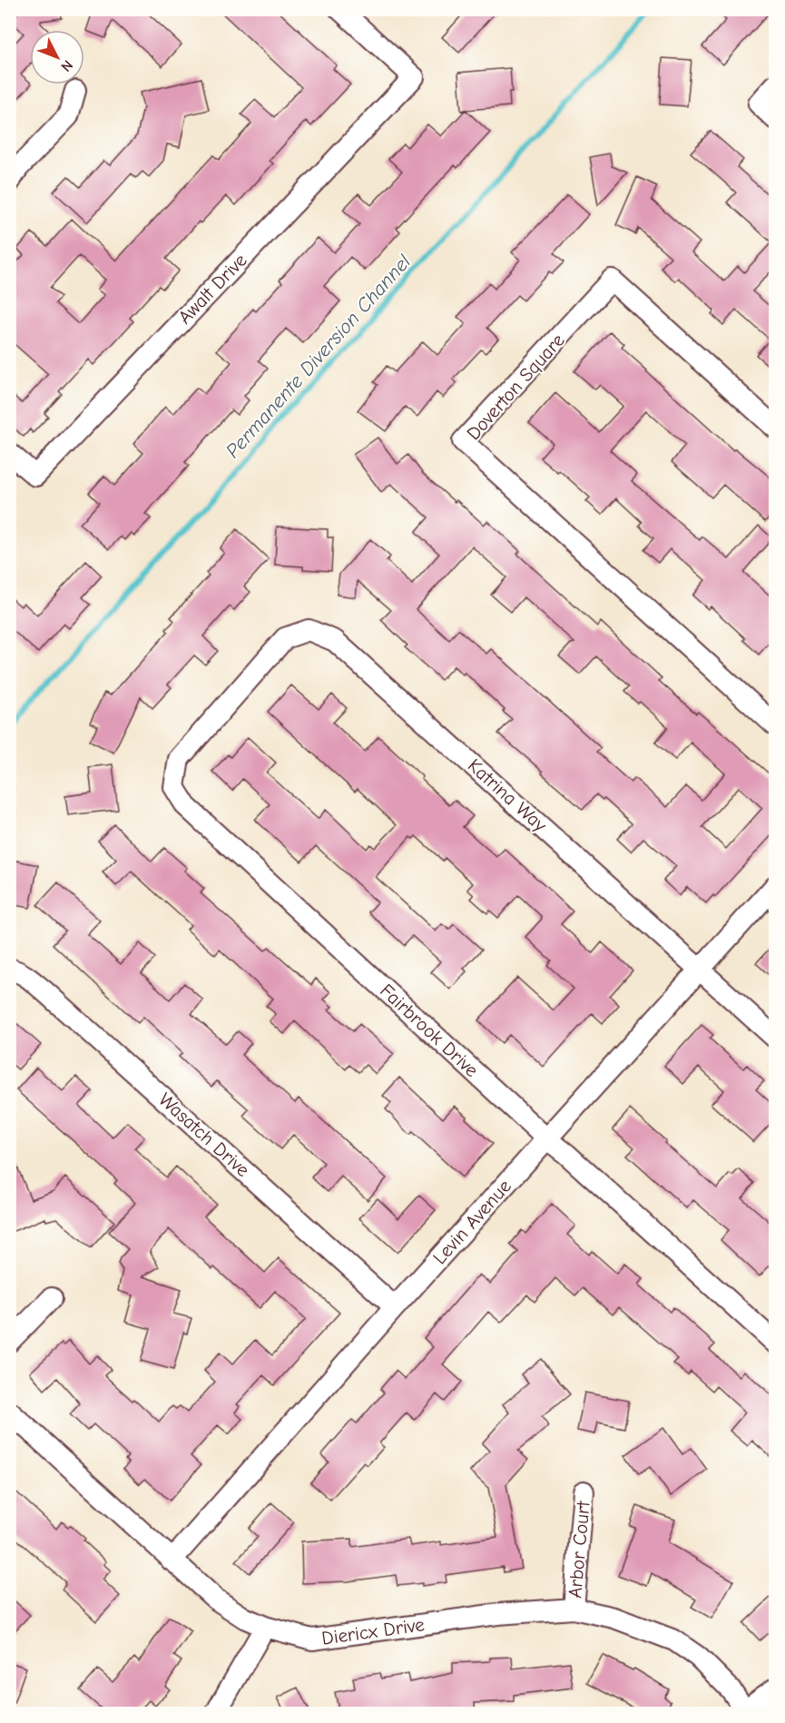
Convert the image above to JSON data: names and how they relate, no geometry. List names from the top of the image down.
{
  "streets": {
    "street": [
      "Awalt Drive",
      "Doverton Square",
      "Katrina Way",
      "Fairbrook Drive",
      "Wasatch Drive",
      "Levin Avenue",
      "Arbor Court",
      "Diericx Drive"
    ]
  },
  "crossings": [
    ["Katrina Way", "Fairbrook Drive"],
    ["Katrina Way", "Levin Avenue"],
    ["Fairbrook Drive", "Levin Avenue"],
    ["Wasatch Drive", "Levin Avenue"],
    ["Levin Avenue", "Diericx Drive"],
    ["Arbor Court", "Diericx Drive"]
  ],
  "water": ["Permanente Diversion Channel"],
  "north": "bottom right"
}
